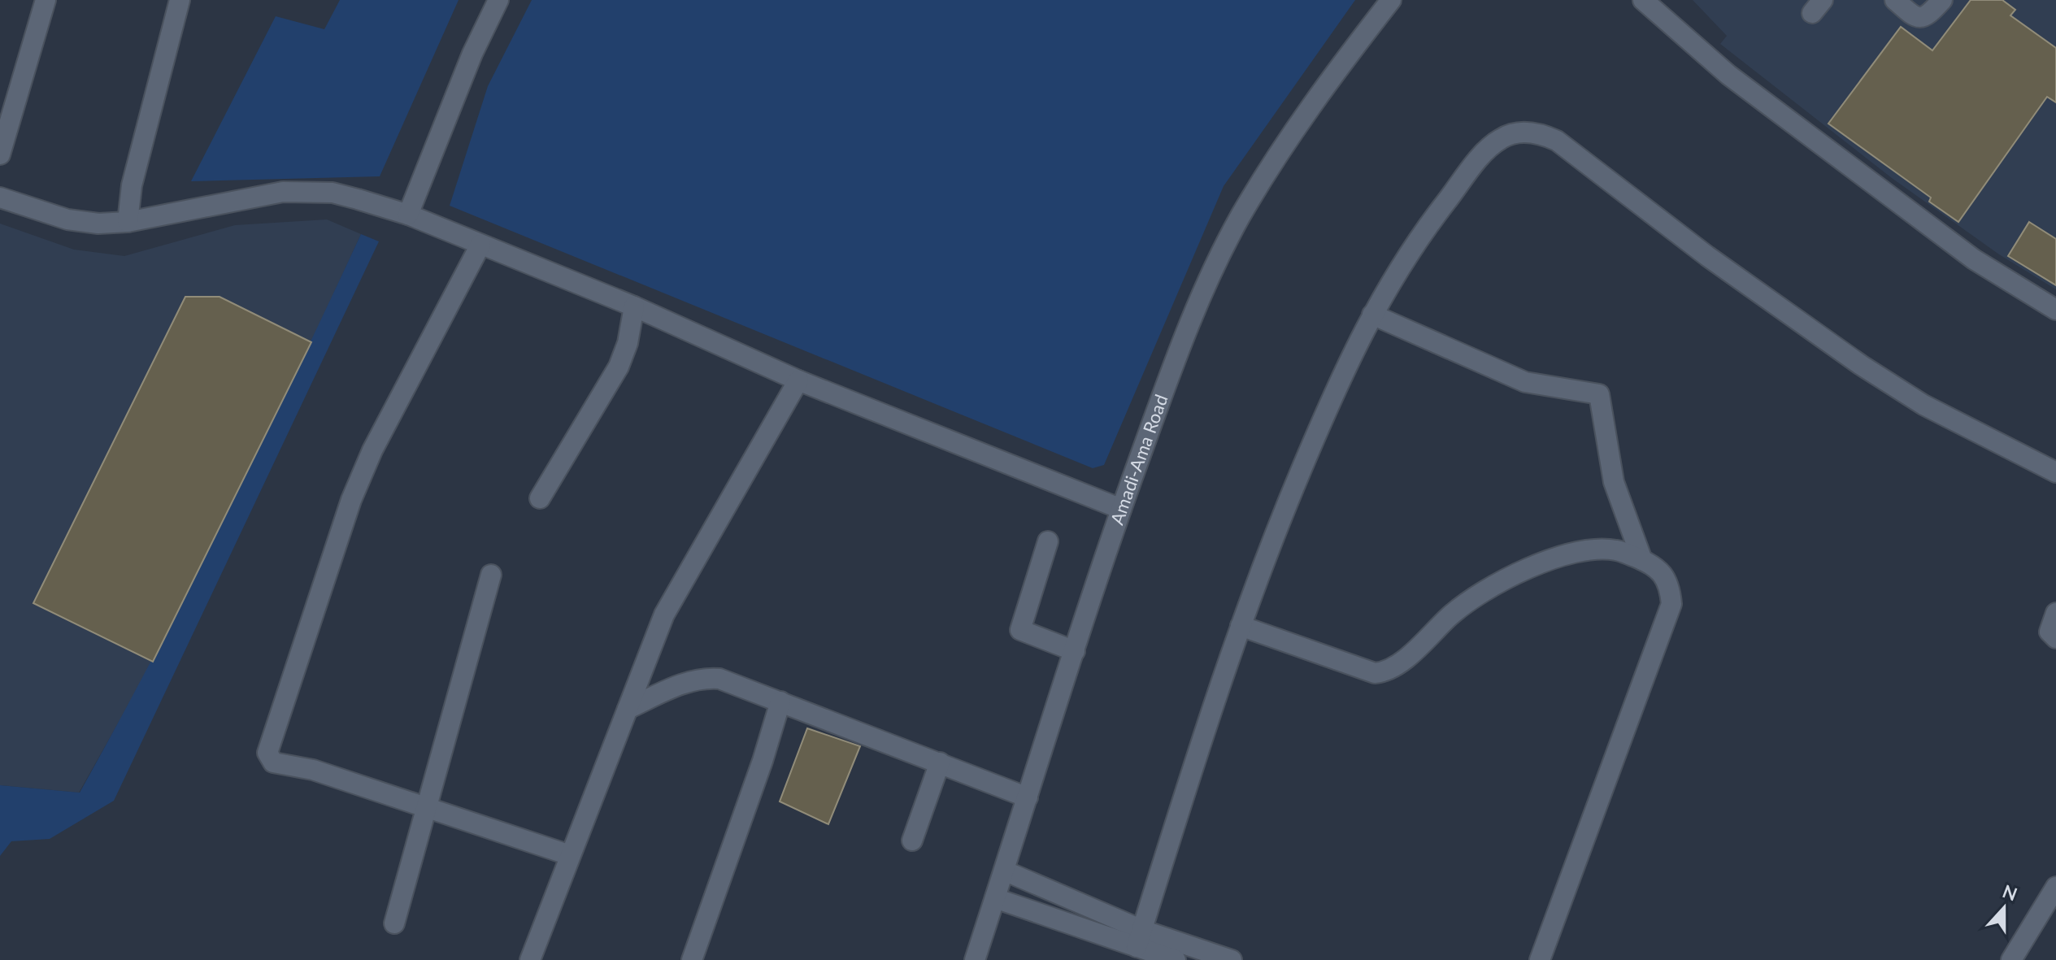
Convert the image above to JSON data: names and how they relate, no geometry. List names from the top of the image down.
{
  "streets": {
    "street": ["Amadi-Ama Road"]
  },
  "north": "top"
}
